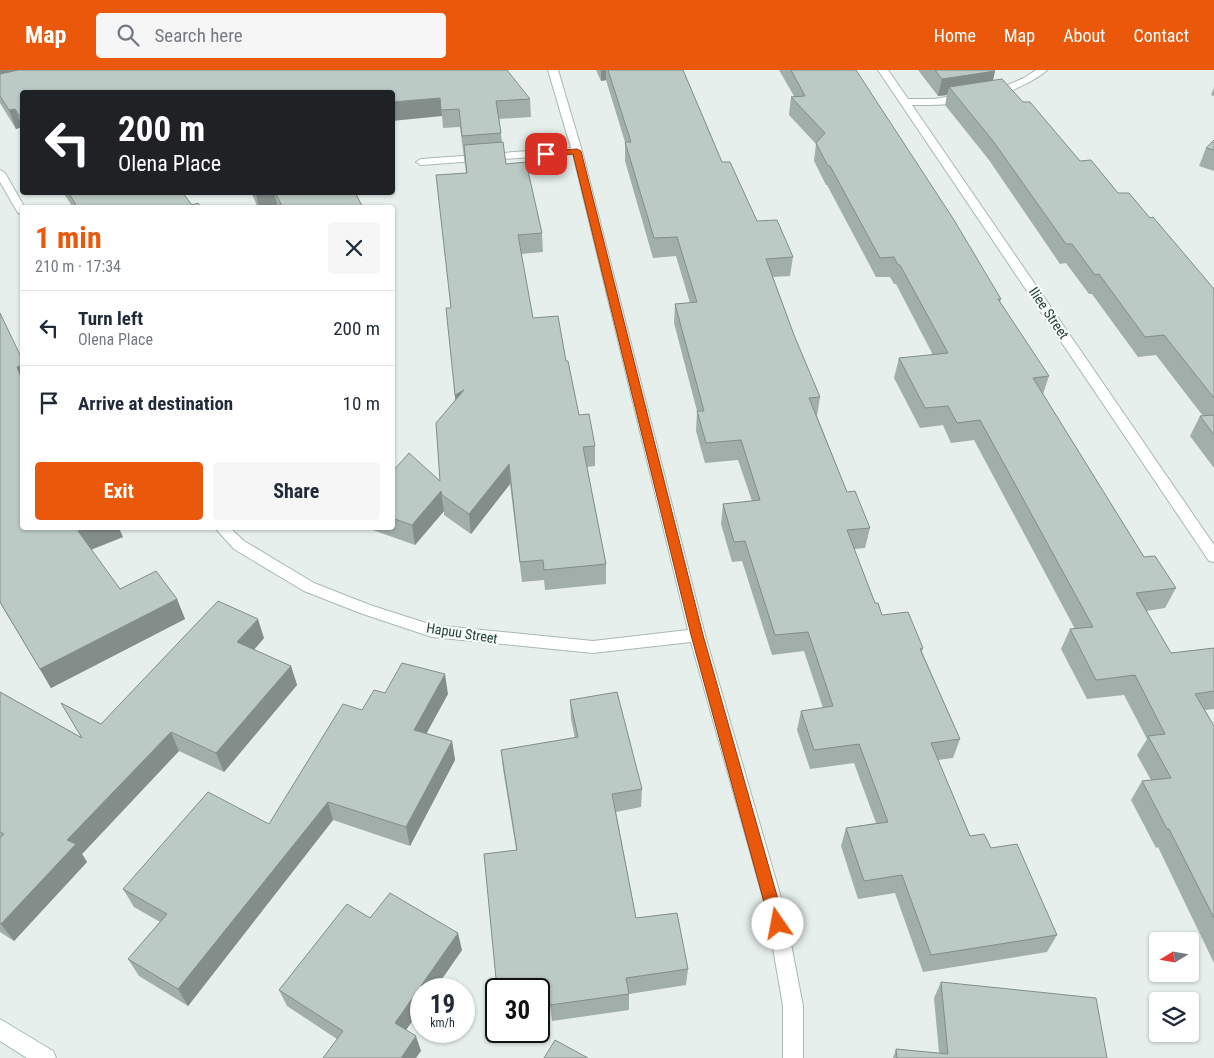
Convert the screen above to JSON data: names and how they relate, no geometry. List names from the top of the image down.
{
  "streets": {
    "street": ["Iliee Street", "Hapuu Street"]
  },
  "north": "left",
  "page": {
    "header": "Map",
    "search": "Search here",
    "nav": [
      "Home",
      "Map",
      "About",
      "Contact"
    ],
    "turn": ["200 m", "Olena Place"],
    "heading": ["1 min", "210 m · 17:34"],
    "list": [
      {
        "name": "Turn left",
        "note": "Olena Place",
        "value": "200 m"
      },
      {
        "name": "Arrive at destination",
        "value": "10 m"
      }
    ],
    "buttons": ["Exit", "Share"],
    "speed": "19 km/h",
    "limit": "30"
  }
}
